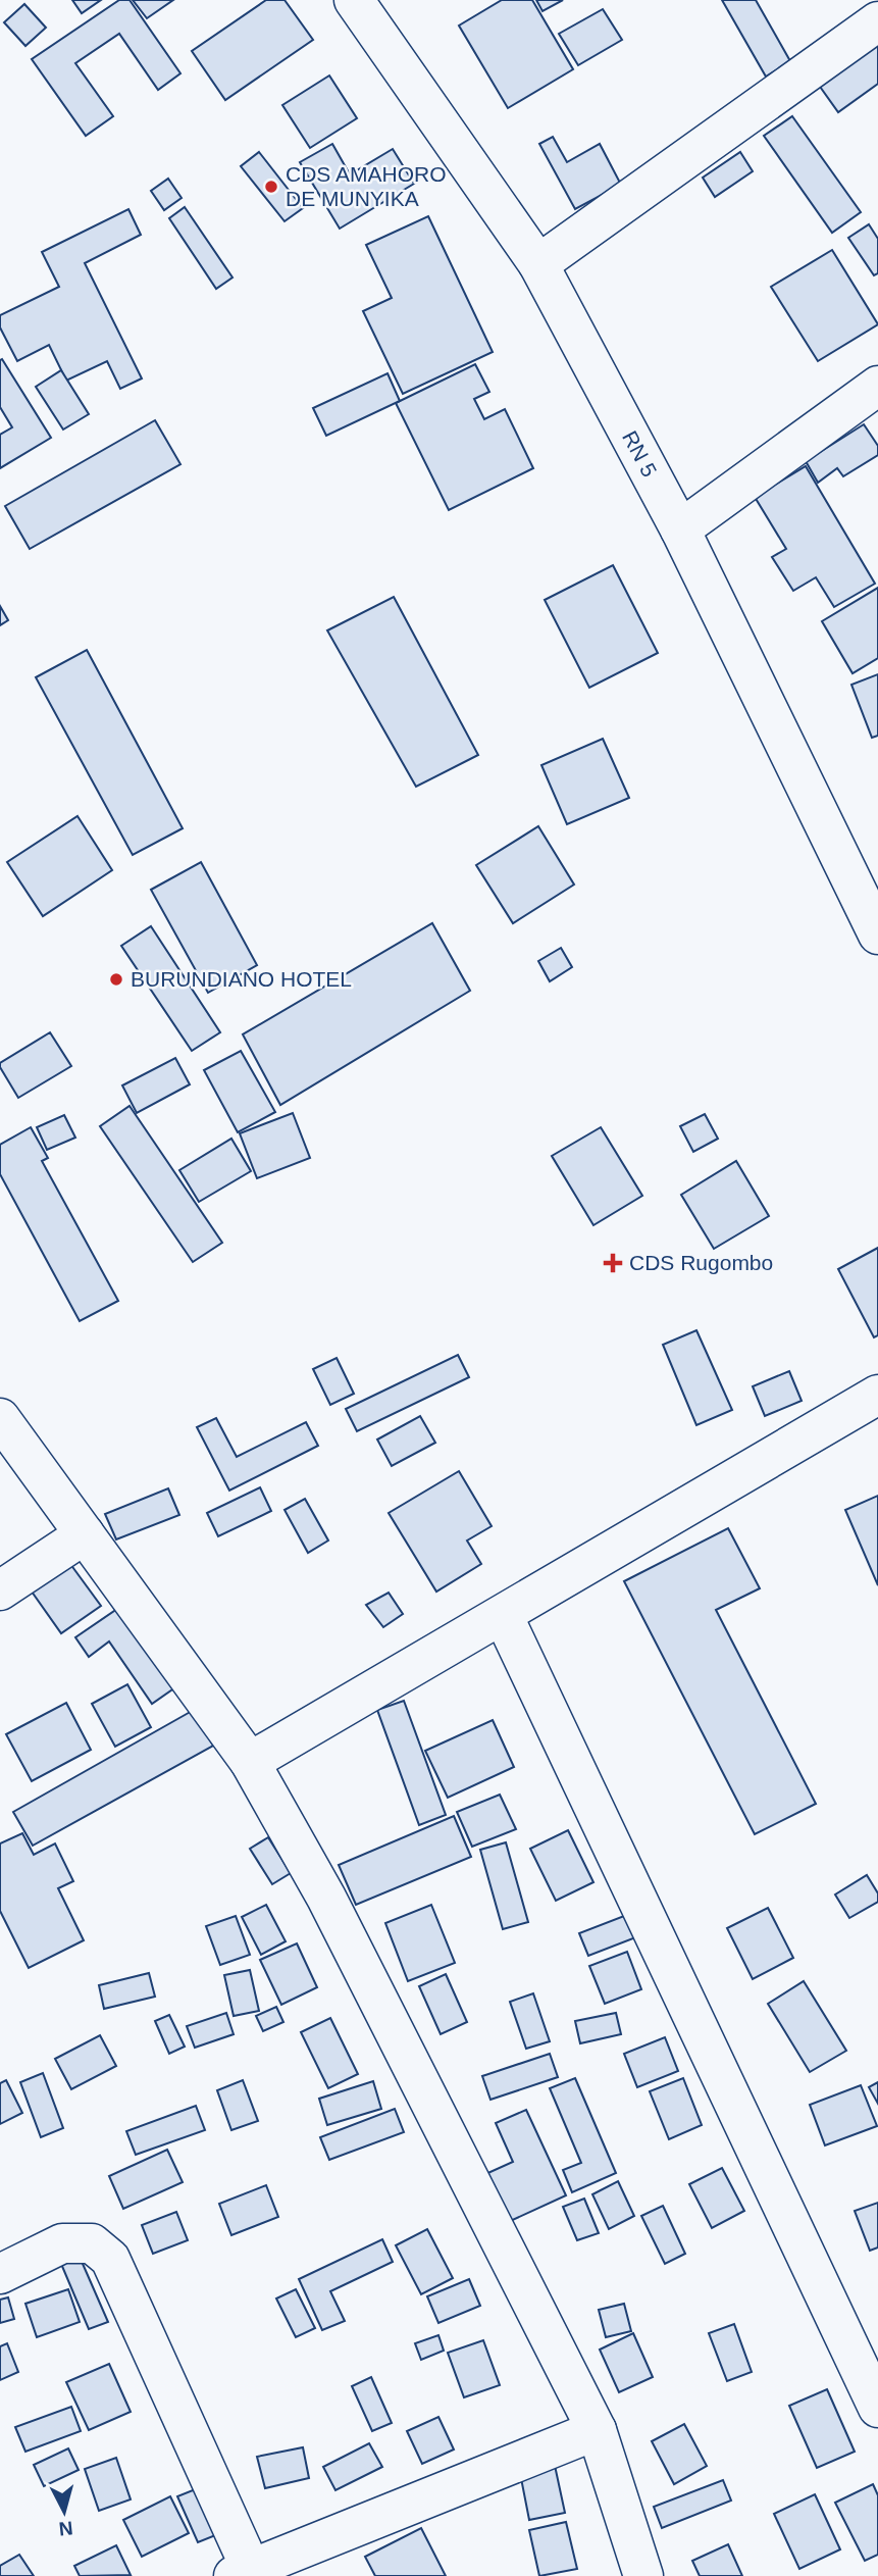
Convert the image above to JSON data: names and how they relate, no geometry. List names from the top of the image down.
{
  "streets": {
    "street": ["RN 5"]
  },
  "places": {
    "other": ["CDS AMAHORO DE MUNYIKA", "BURUNDIANO HOTEL"],
    "health": ["CDS Rugombo"]
  },
  "north": "bottom"
}
